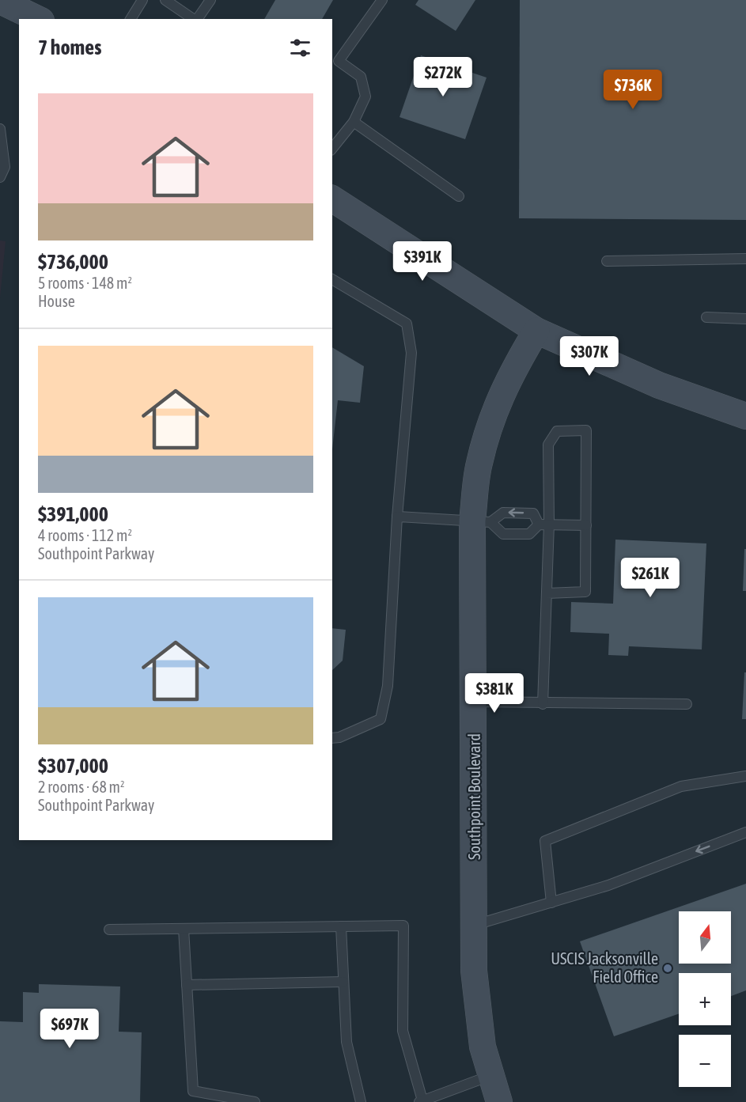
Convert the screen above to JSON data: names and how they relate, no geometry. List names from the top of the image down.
{
  "streets": {
    "street": ["Southpoint Boulevard"]
  },
  "places": ["USCIS Jacksonville Field Office"],
  "north": "top",
  "page": {
    "heading": "7 homes",
    "price": [
      "$272K",
      "$736K",
      "$391K",
      "$307K",
      "$261K",
      "$381K",
      "$697K"
    ],
    "list": [
      {
        "name": "$736,000",
        "note": "5 rooms · 148 m² · House"
      },
      {
        "name": "$391,000",
        "note": "4 rooms · 112 m² · Southpoint Parkway"
      },
      {
        "name": "$307,000",
        "note": "2 rooms · 68 m² · Southpoint Parkway"
      }
    ],
    "map_buttons": ["+", "−"]
  }
}
